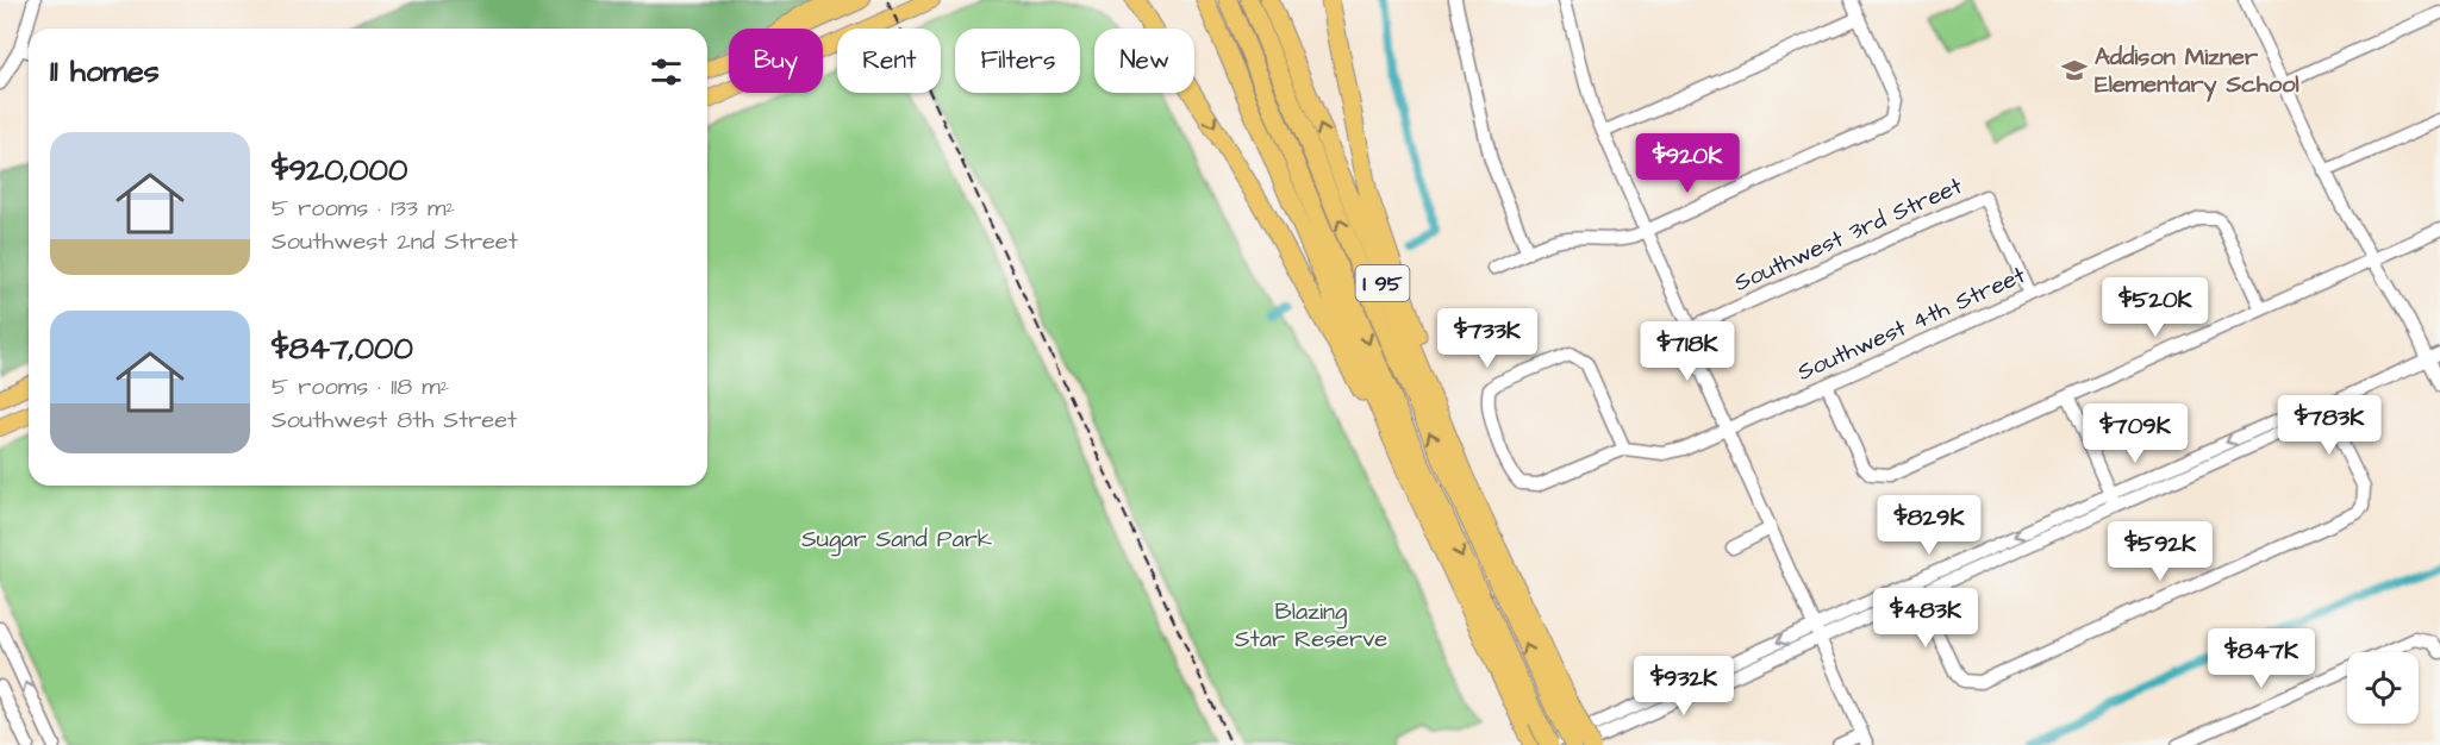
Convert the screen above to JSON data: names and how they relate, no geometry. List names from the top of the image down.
{
  "streets": {
    "highway": ["I 95"],
    "street": ["Southwest 3rd Street", "Southwest 4th Street"]
  },
  "crossings": [
    ["Southwest 3rd Street", "Southwest 4th Street"]
  ],
  "parks": ["Sugar Sand Park", "Blazing Star Reserve"],
  "places": {
    "school or university": ["Addison Mizner Elementary School"]
  },
  "page": {
    "chip": [
      "Buy",
      "Rent",
      "Filters",
      "New"
    ],
    "heading": "11 homes",
    "list": [
      {
        "name": "$920,000",
        "note": "5 rooms · 133 m² · Southwest 2nd Street"
      },
      {
        "name": "$847,000",
        "note": "5 rooms · 118 m² · Southwest 8th Street"
      }
    ],
    "price": [
      "$920K",
      "$520K",
      "$733K",
      "$718K",
      "$783K",
      "$709K",
      "$829K",
      "$592K",
      "$483K",
      "$847K",
      "$932K"
    ]
  }
}
